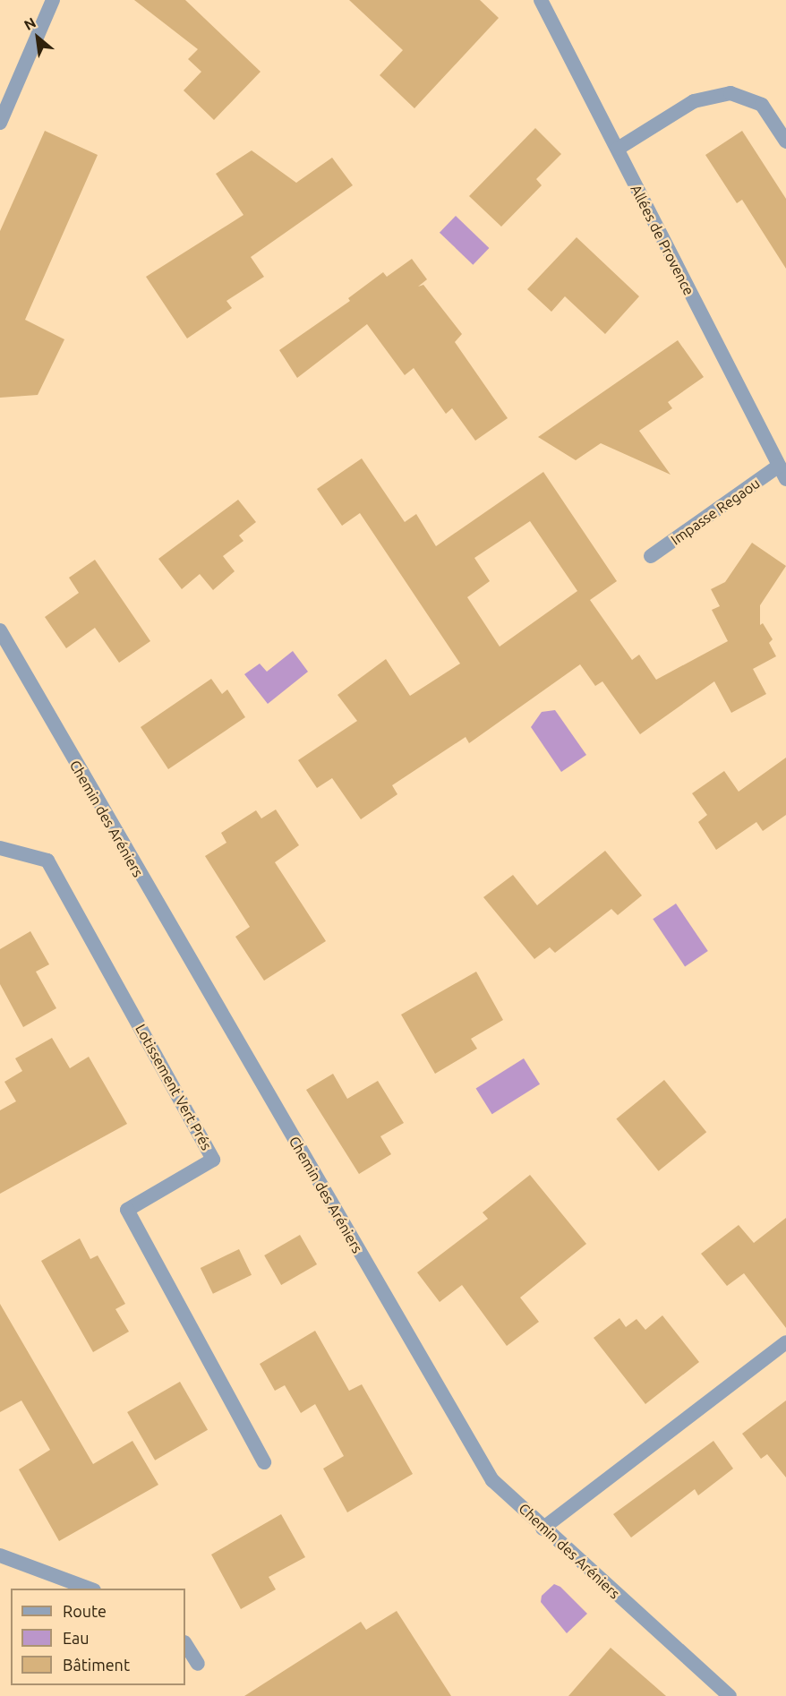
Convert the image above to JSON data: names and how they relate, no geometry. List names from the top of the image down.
{
  "streets": {
    "street": [
      "Allées de Provence",
      "Impasse Regaou",
      "Chemin des Aréniers",
      "Lotissement Vert Prés"
    ]
  },
  "crossings": [
    ["Allées de Provence", "Impasse Regaou"]
  ],
  "legend": ["Route", "Eau", "Bâtiment"],
  "north": "top left"
}
